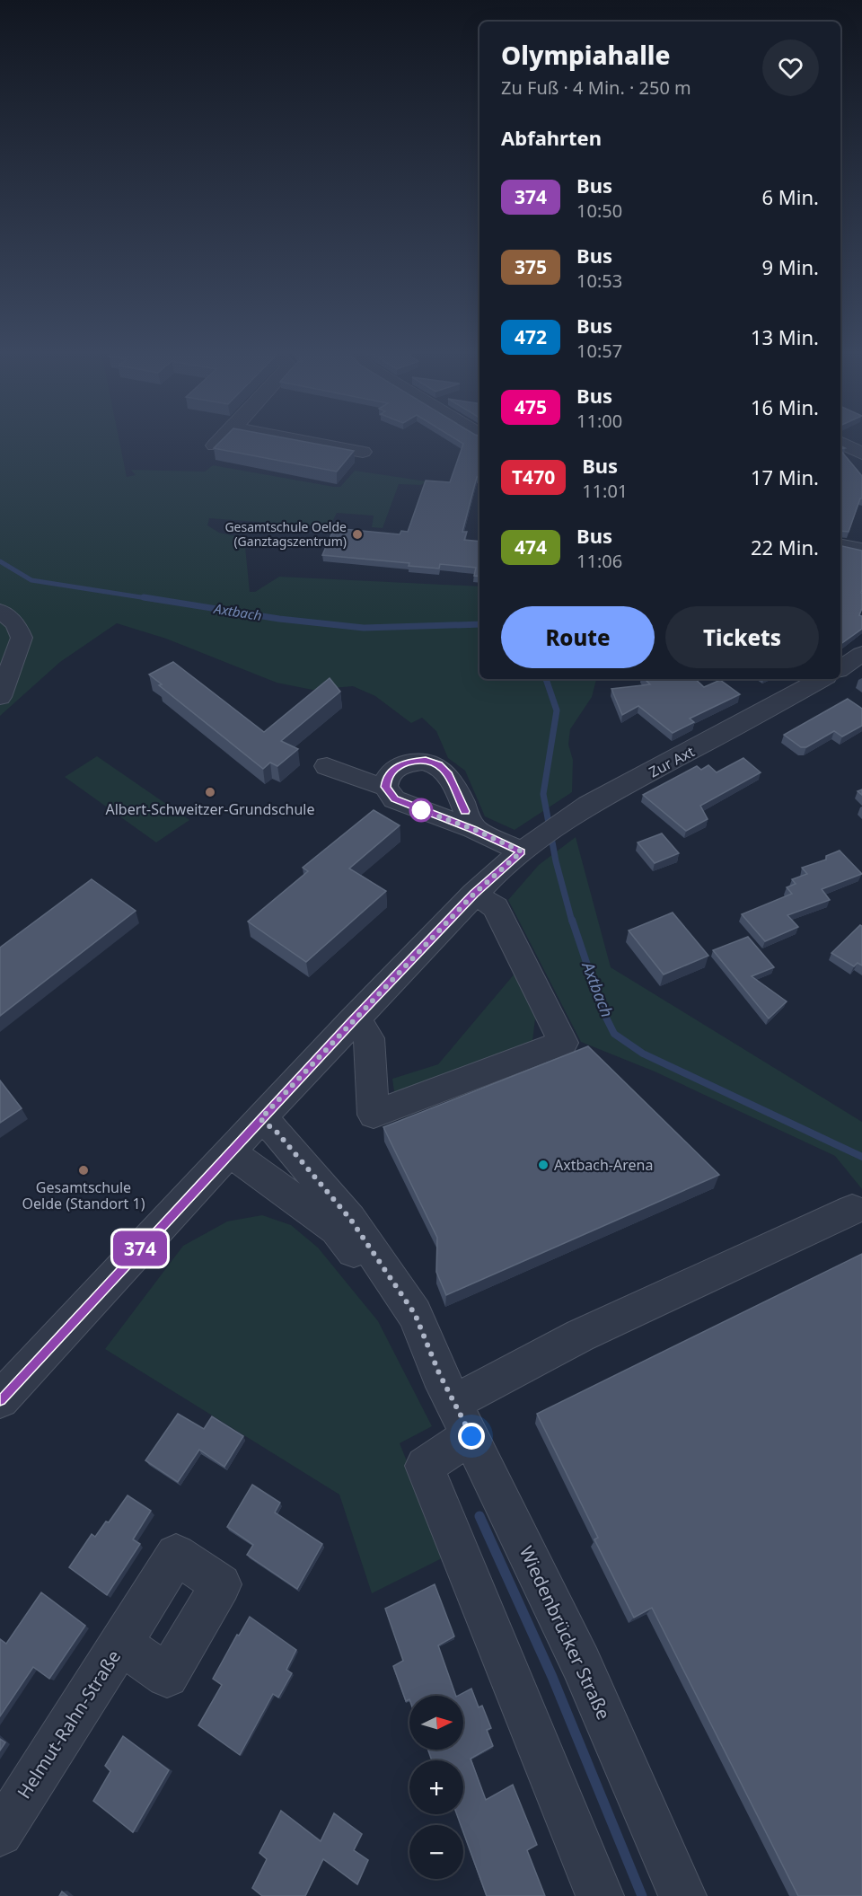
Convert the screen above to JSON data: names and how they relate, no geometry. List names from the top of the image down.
{
  "streets": {
    "street": ["Zur Axt", "Wiedenbrücker Straße", "Helmut-Rahn-Straße"]
  },
  "crossings": [
    ["Zur Axt", "Wiedenbrücker Straße"]
  ],
  "water": ["Axtbach"],
  "places": [
    "Gesamtschule Oelde (Ganztagszentrum)",
    "Albert-Schweitzer-Grundschule",
    "Axtbach-Arena",
    "Gesamtschule Oelde (Standort 1)"
  ],
  "lines": ["bus line 374"],
  "north": "right",
  "page": {
    "on_map": "374",
    "heading": [
      ["Olympiahalle", "Zu Fuß · 4 Min. · 250 m"],
      "Abfahrten"
    ],
    "list": [
      {
        "mark": "374",
        "name": "Bus",
        "note": "10:50",
        "value": "6 Min."
      },
      {
        "mark": "375",
        "name": "Bus",
        "note": "10:53",
        "value": "9 Min."
      },
      {
        "mark": "472",
        "name": "Bus",
        "note": "10:57",
        "value": "13 Min."
      },
      {
        "mark": "475",
        "name": "Bus",
        "note": "11:00",
        "value": "16 Min."
      },
      {
        "mark": "T470",
        "name": "Bus",
        "note": "11:01",
        "value": "17 Min."
      },
      {
        "mark": "474",
        "name": "Bus",
        "note": "11:06",
        "value": "22 Min."
      }
    ],
    "buttons": ["Route", "Tickets"],
    "map_buttons": ["+", "−"]
  }
}
